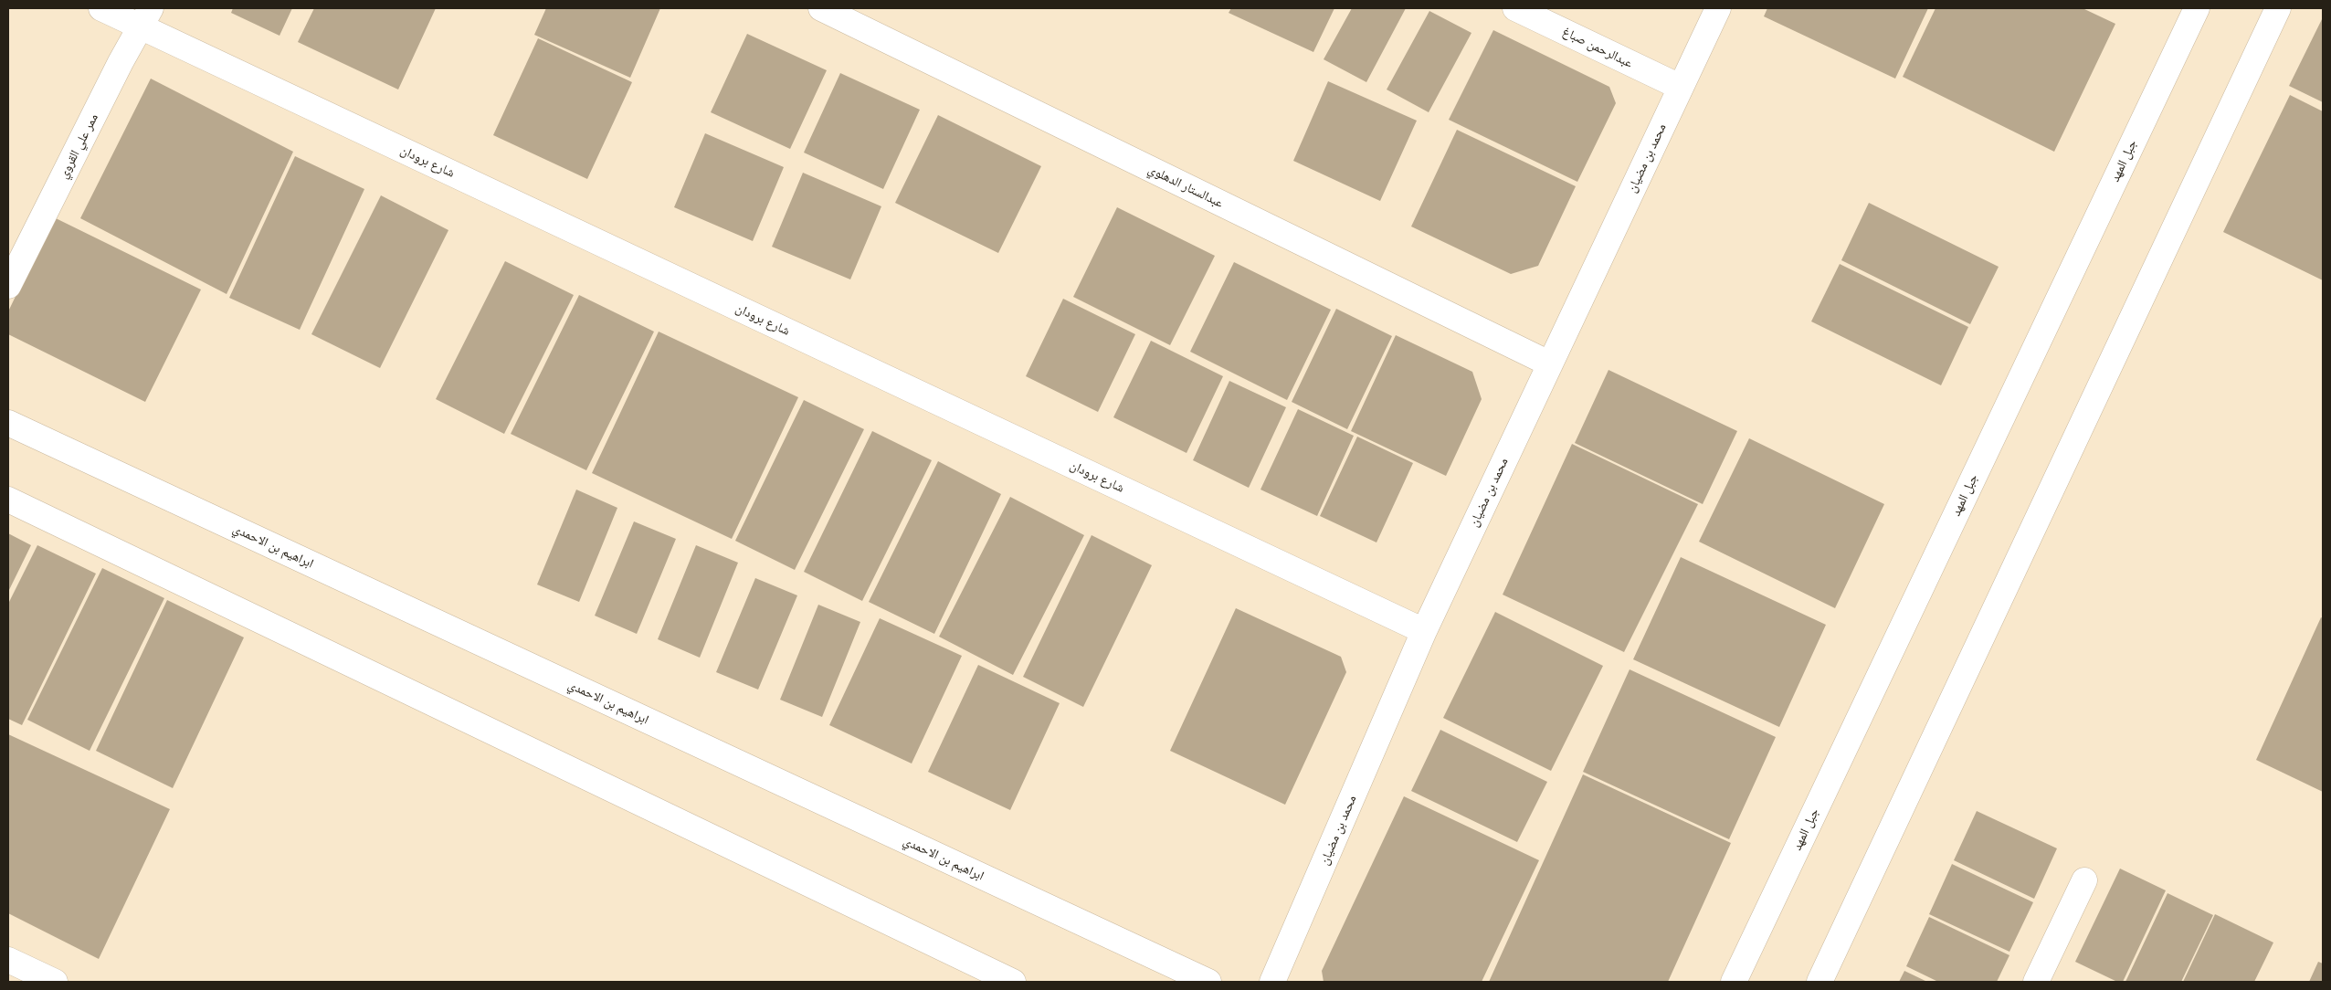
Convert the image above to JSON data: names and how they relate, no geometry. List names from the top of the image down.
{
  "streets": {
    "street": [
      "عبدالرحمن صباغ",
      "ممر علي القروي",
      "محمد بن مضيان",
      "جبل المهد",
      "شارع برودان",
      "عبدالستار الدهلوي",
      "ابراهيم بن الاحمدي"
    ]
  },
  "crossings": [
    ["عبدالرحمن صباغ", "محمد بن مضيان"],
    ["ممر علي القروي", "شارع برودان"],
    ["محمد بن مضيان", "شارع برودان"],
    ["محمد بن مضيان", "عبدالستار الدهلوي"]
  ]
}
